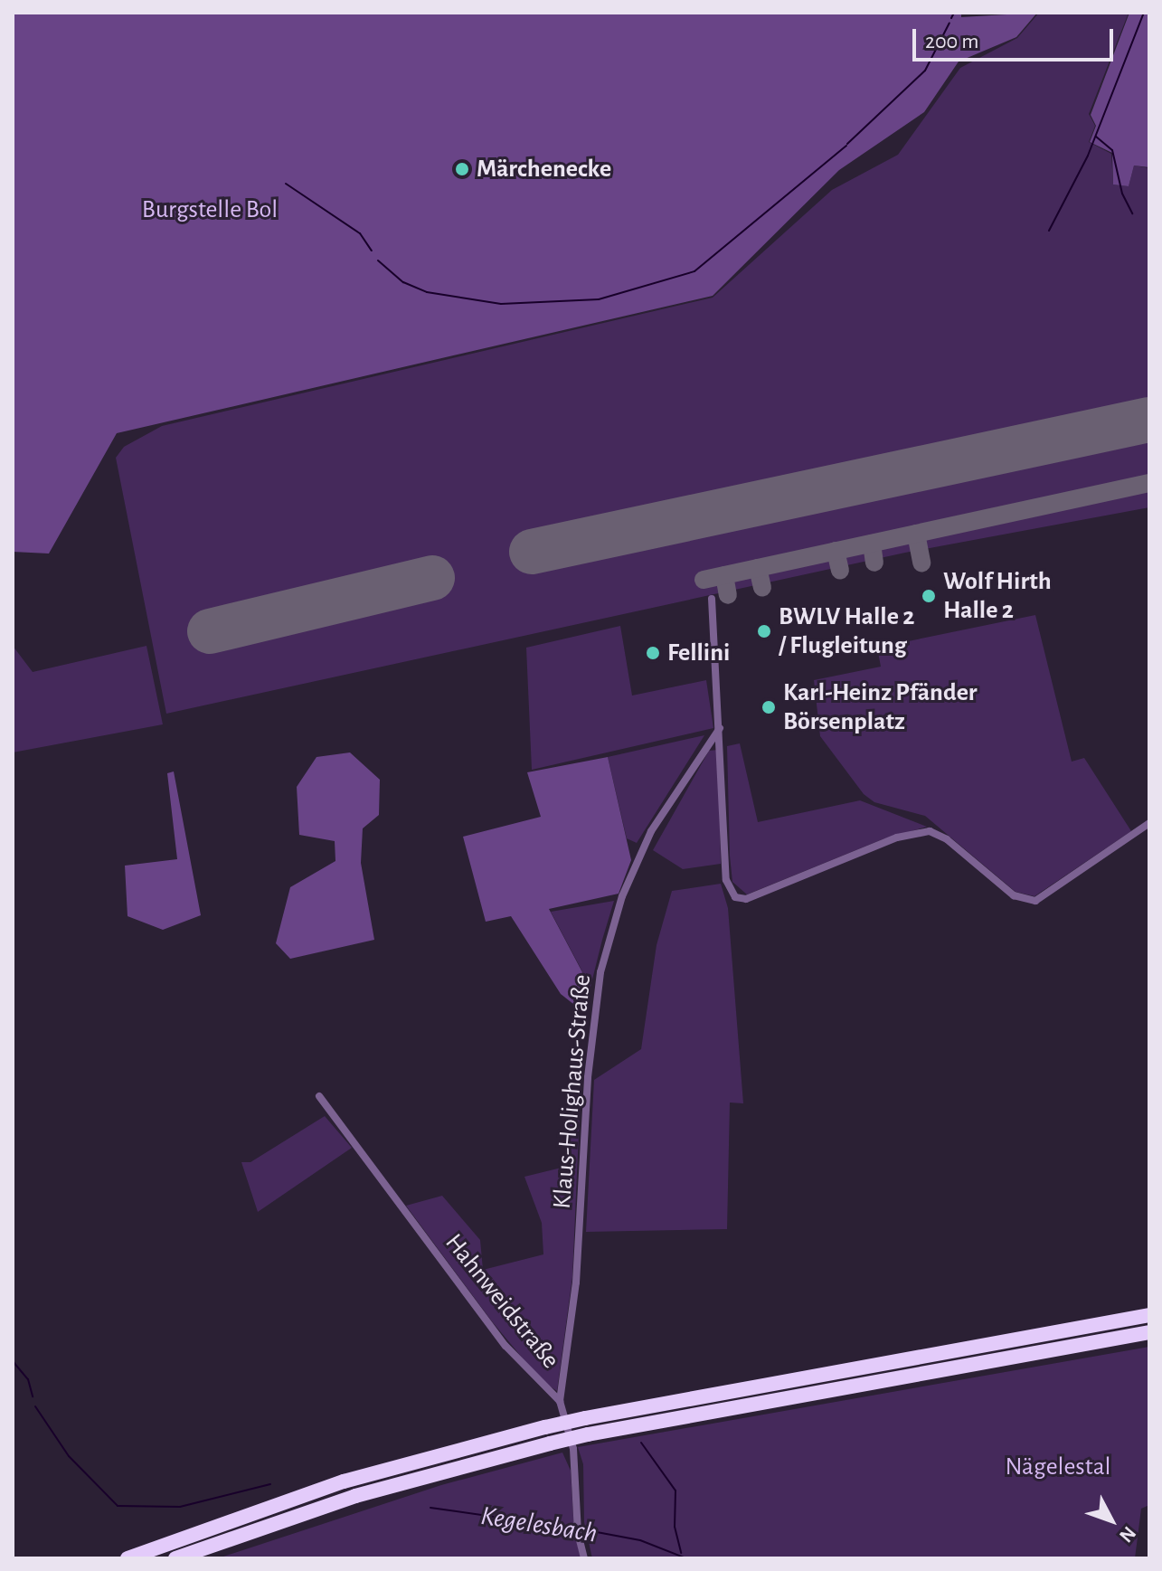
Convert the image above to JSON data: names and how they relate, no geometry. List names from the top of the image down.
{
  "streets": {
    "street": ["Klaus-Holighaus-Straße", "Hahnweidstraße"]
  },
  "crossings": [
    ["Klaus-Holighaus-Straße", "Hahnweidstraße"]
  ],
  "water": ["Kegelesbach"],
  "parks": ["Burgstelle Bol", "Nägelestal"],
  "places": [
    "Märchenecke",
    "Wolf Hirth Halle 2",
    "BWLV Halle 2 / Flugleitung",
    "Fellini",
    "Karl-Heinz Pfänder Börsenplatz"
  ],
  "scale_bar": "200 m",
  "north": "bottom right"
}
